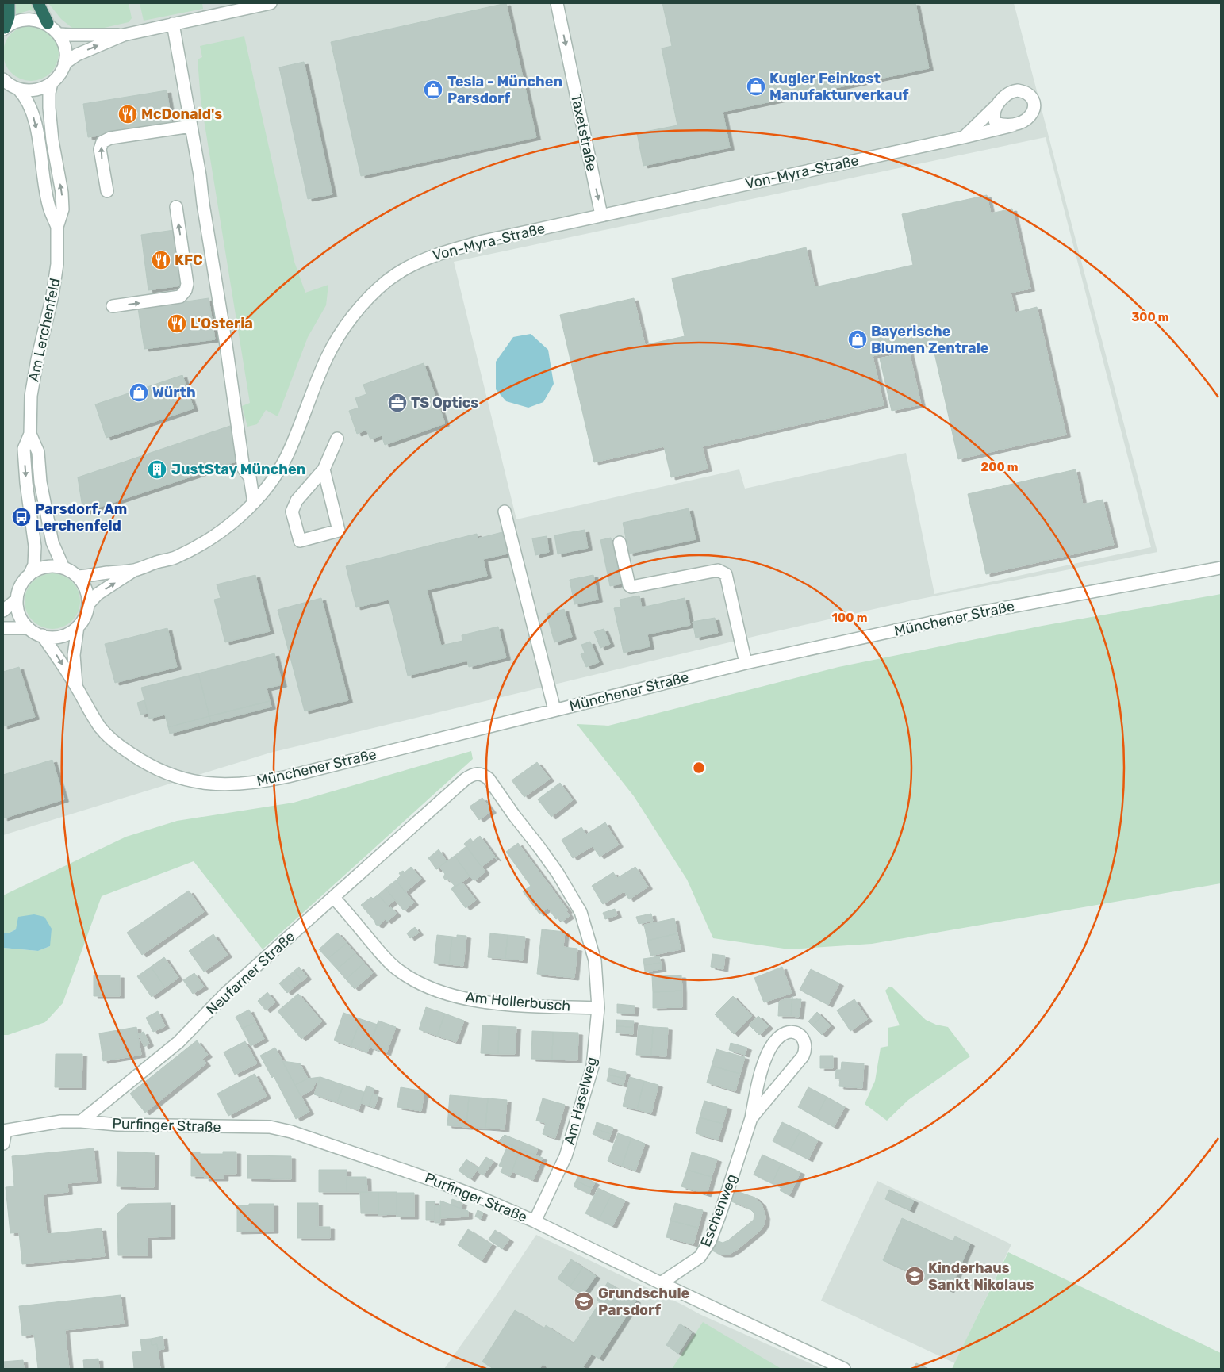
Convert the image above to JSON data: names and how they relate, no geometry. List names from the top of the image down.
{
  "streets": {
    "street": [
      "Taxetstraße",
      "Von-Myra-Straße",
      "Am Lerchenfeld",
      "Münchener Straße",
      "Neufarner Straße",
      "Am Hollerbusch",
      "Am Haselweg",
      "Purfinger Straße",
      "Eschenweg"
    ]
  },
  "crossings": [
    ["Taxetstraße", "Von-Myra-Straße"],
    ["Von-Myra-Straße", "Am Lerchenfeld"],
    ["Von-Myra-Straße", "Münchener Straße"],
    ["Am Lerchenfeld", "Münchener Straße"],
    ["Neufarner Straße", "Am Hollerbusch"],
    ["Neufarner Straße", "Am Haselweg"],
    ["Neufarner Straße", "Purfinger Straße"],
    ["Am Hollerbusch", "Am Haselweg"],
    ["Am Haselweg", "Purfinger Straße"],
    ["Purfinger Straße", "Eschenweg"]
  ],
  "one_way": ["Taxetstraße"],
  "places": {
    "shop": [
      "Kugler Feinkost Manufakturverkauf",
      "Tesla - München Parsdorf",
      "Bayerische Blumen Zentrale",
      "Würth"
    ],
    "restaurant": ["McDonald's", "KFC", "L'Osteria"],
    "office": ["TS Optics"],
    "building": ["JustStay München"],
    "bus stop": ["Parsdorf, Am Lerchenfeld"],
    "school or university": ["Kinderhaus Sankt Nikolaus", "Grundschule Parsdorf"]
  },
  "rings": ["300 m", "200 m", "100 m"]
}
